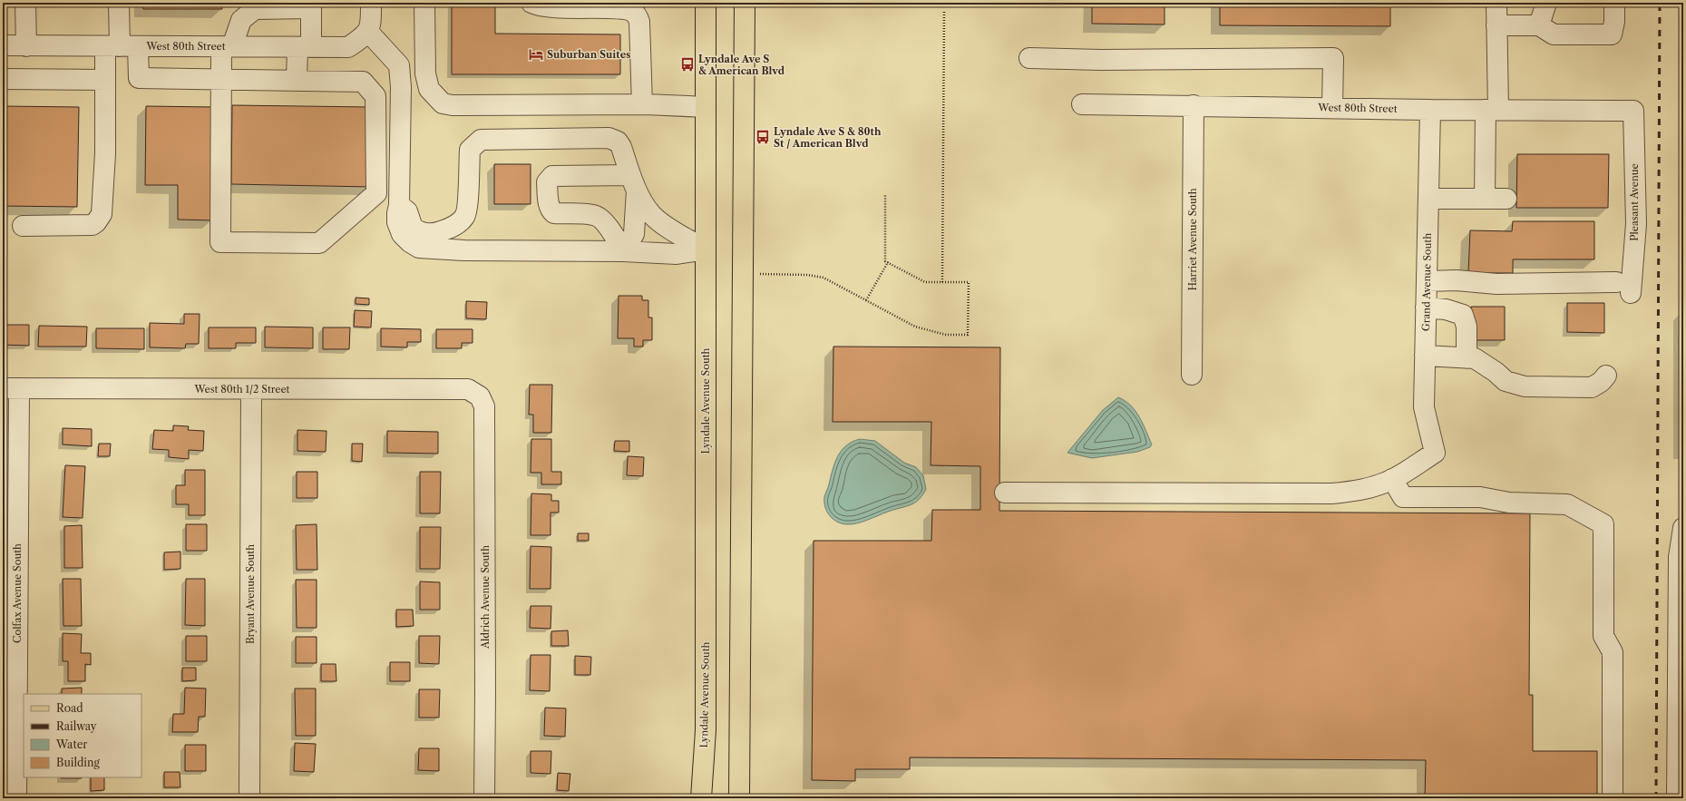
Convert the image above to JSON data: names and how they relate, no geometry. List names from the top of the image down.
{
  "streets": {
    "main road": ["Lyndale Avenue South"],
    "street": [
      "West 80th Street",
      "Pleasant Avenue",
      "Harriet Avenue South",
      "Grand Avenue South",
      "West 80th 1/2 Street",
      "Colfax Avenue South",
      "Bryant Avenue South",
      "Aldrich Avenue South"
    ]
  },
  "crossings": [
    ["West 80th Street", "Pleasant Avenue"],
    ["West 80th Street", "Harriet Avenue South"],
    ["West 80th Street", "Grand Avenue South"],
    ["Pleasant Avenue", "Grand Avenue South"],
    ["West 80th 1/2 Street", "Colfax Avenue South"],
    ["West 80th 1/2 Street", "Bryant Avenue South"],
    ["West 80th 1/2 Street", "Aldrich Avenue South"]
  ],
  "places": {
    "hotel": ["Suburban Suites"],
    "bus stop": ["Lyndale Ave S & American Blvd", "Lyndale Ave S & 80th St / American Blvd"]
  },
  "legend": [
    "Road",
    "Railway",
    "Water",
    "Building"
  ]
}
